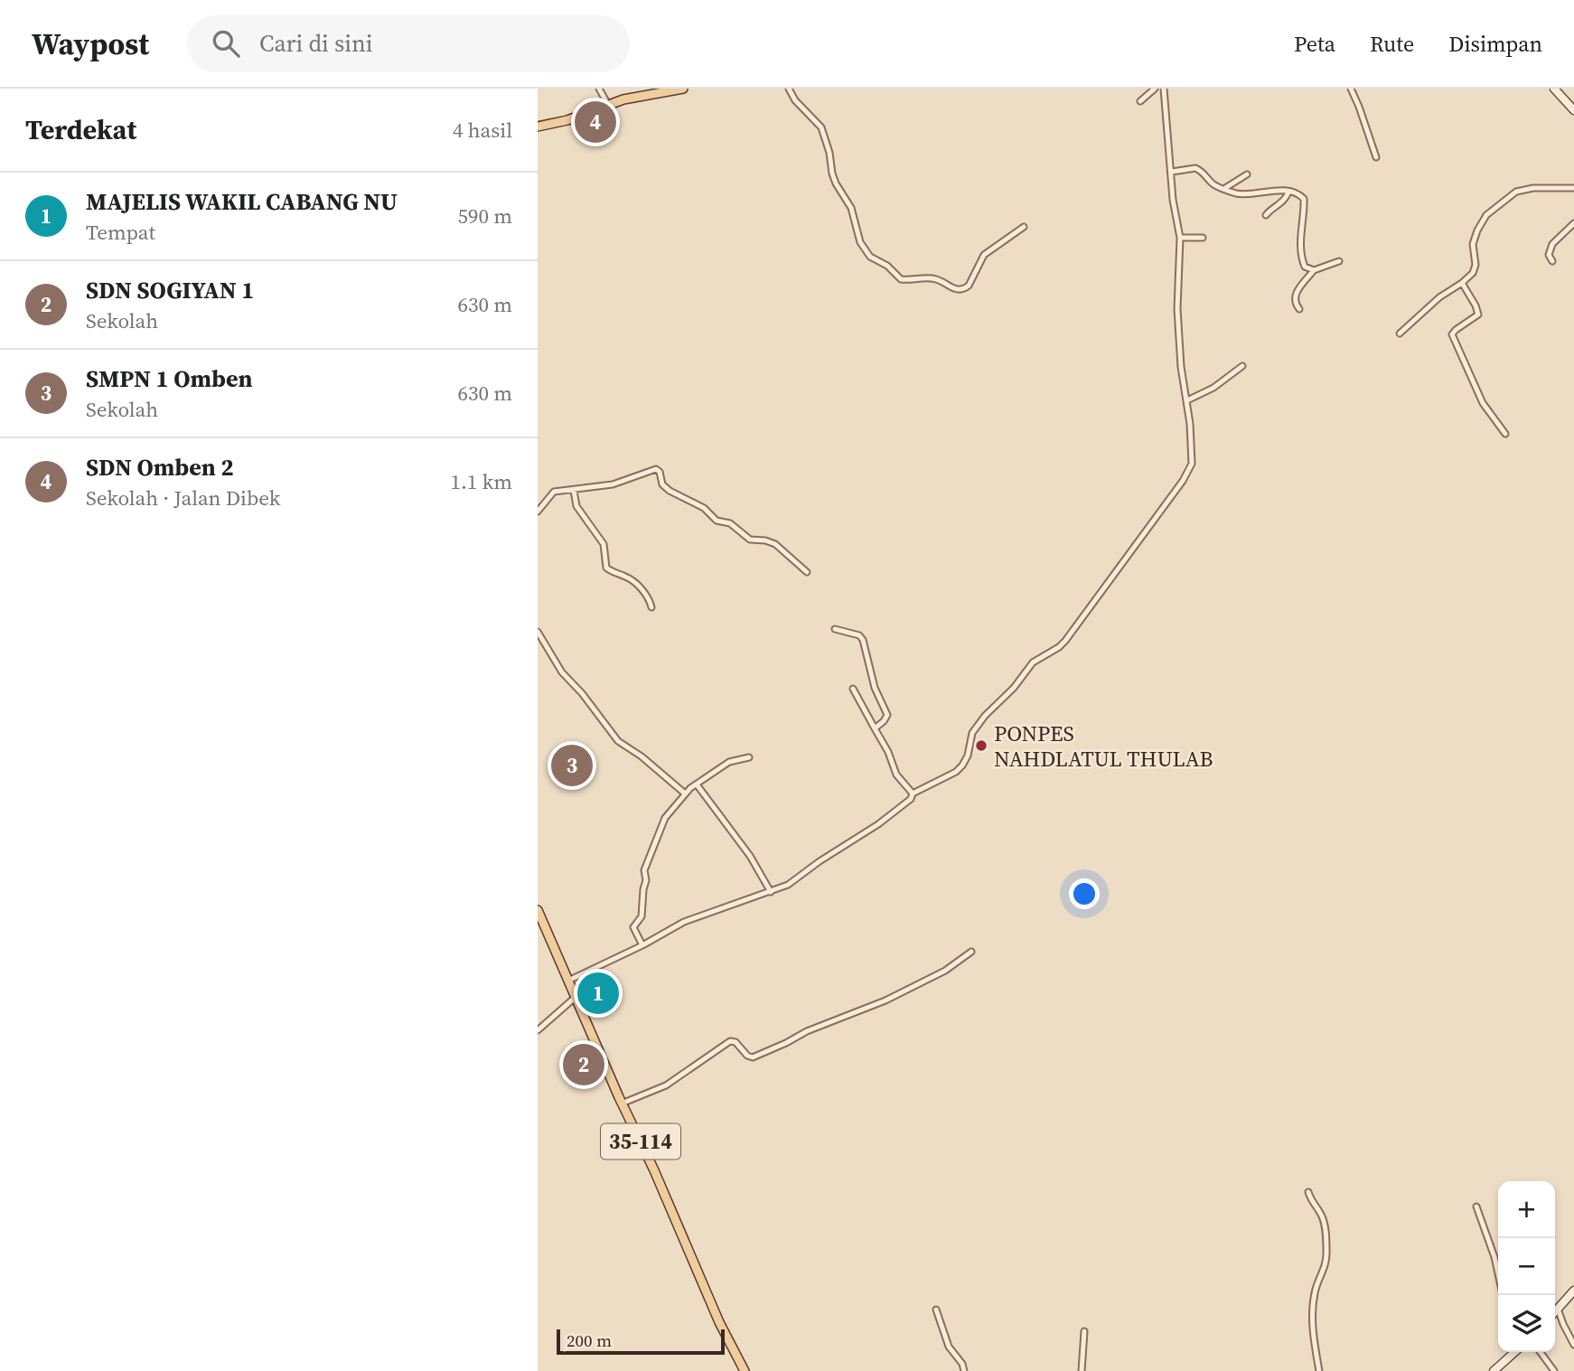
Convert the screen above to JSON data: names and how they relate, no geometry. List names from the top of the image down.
{
  "streets": {
    "main road": ["35-114"]
  },
  "places": ["PONPES NAHDLATUL THULAB"],
  "scale_bar": "200 m",
  "page": {
    "header": "Waypost",
    "search": "Cari di sini",
    "nav": ["Peta", "Rute", "Disimpan"],
    "heading": ["Terdekat", "4 hasil"],
    "pins": [
      "4",
      "3",
      "1",
      "2"
    ],
    "list": [
      {
        "mark": "1",
        "name": "MAJELIS WAKIL CABANG NU",
        "note": "Tempat",
        "value": "590 m"
      },
      {
        "mark": "2",
        "name": "SDN SOGIYAN 1",
        "note": "Sekolah",
        "value": "630 m"
      },
      {
        "mark": "3",
        "name": "SMPN 1 Omben",
        "note": "Sekolah",
        "value": "630 m"
      },
      {
        "mark": "4",
        "name": "SDN Omben 2",
        "note": "Sekolah · Jalan Dibek",
        "value": "1.1 km"
      }
    ],
    "map_buttons": ["+", "−"],
    "scale": "200 m"
  }
}
